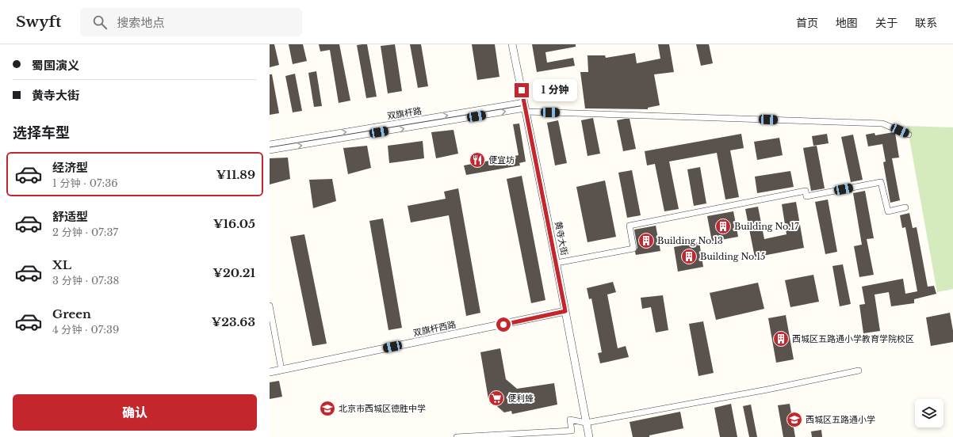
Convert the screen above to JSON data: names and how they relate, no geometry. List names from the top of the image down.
{
  "streets": {
    "street": ["双旗杆路", "黄寺大街", "双旗杆西路"]
  },
  "crossings": [
    ["双旗杆路", "黄寺大街"],
    ["黄寺大街", "双旗杆西路"]
  ],
  "places": {
    "restaurant": ["便宜坊"],
    "building": [
      "Building No.17",
      "Building No.13",
      "Building No.15",
      "西城区五路通小学教育学院校区"
    ],
    "supermarket": ["便利蜂"],
    "school or university": ["北京市西城区德胜中学", "西城区五路通小学"]
  },
  "page": {
    "header": "Swyft",
    "search": "搜索地点",
    "nav": [
      "首页",
      "地图",
      "关于",
      "联系"
    ],
    "banner": ["蜀国演义", "黄寺大街"],
    "bubble": "1 分钟",
    "heading": "选择车型",
    "list": [
      {
        "name": "经济型",
        "note": "1 分钟 · 07:36",
        "value": "¥11.89"
      },
      {
        "name": "舒适型",
        "note": "2 分钟 · 07:37",
        "value": "¥16.05"
      },
      {
        "name": "XL",
        "note": "3 分钟 · 07:38",
        "value": "¥20.21"
      },
      {
        "name": "Green",
        "note": "4 分钟 · 07:39",
        "value": "¥23.63"
      }
    ],
    "buttons": "确认"
  }
}
